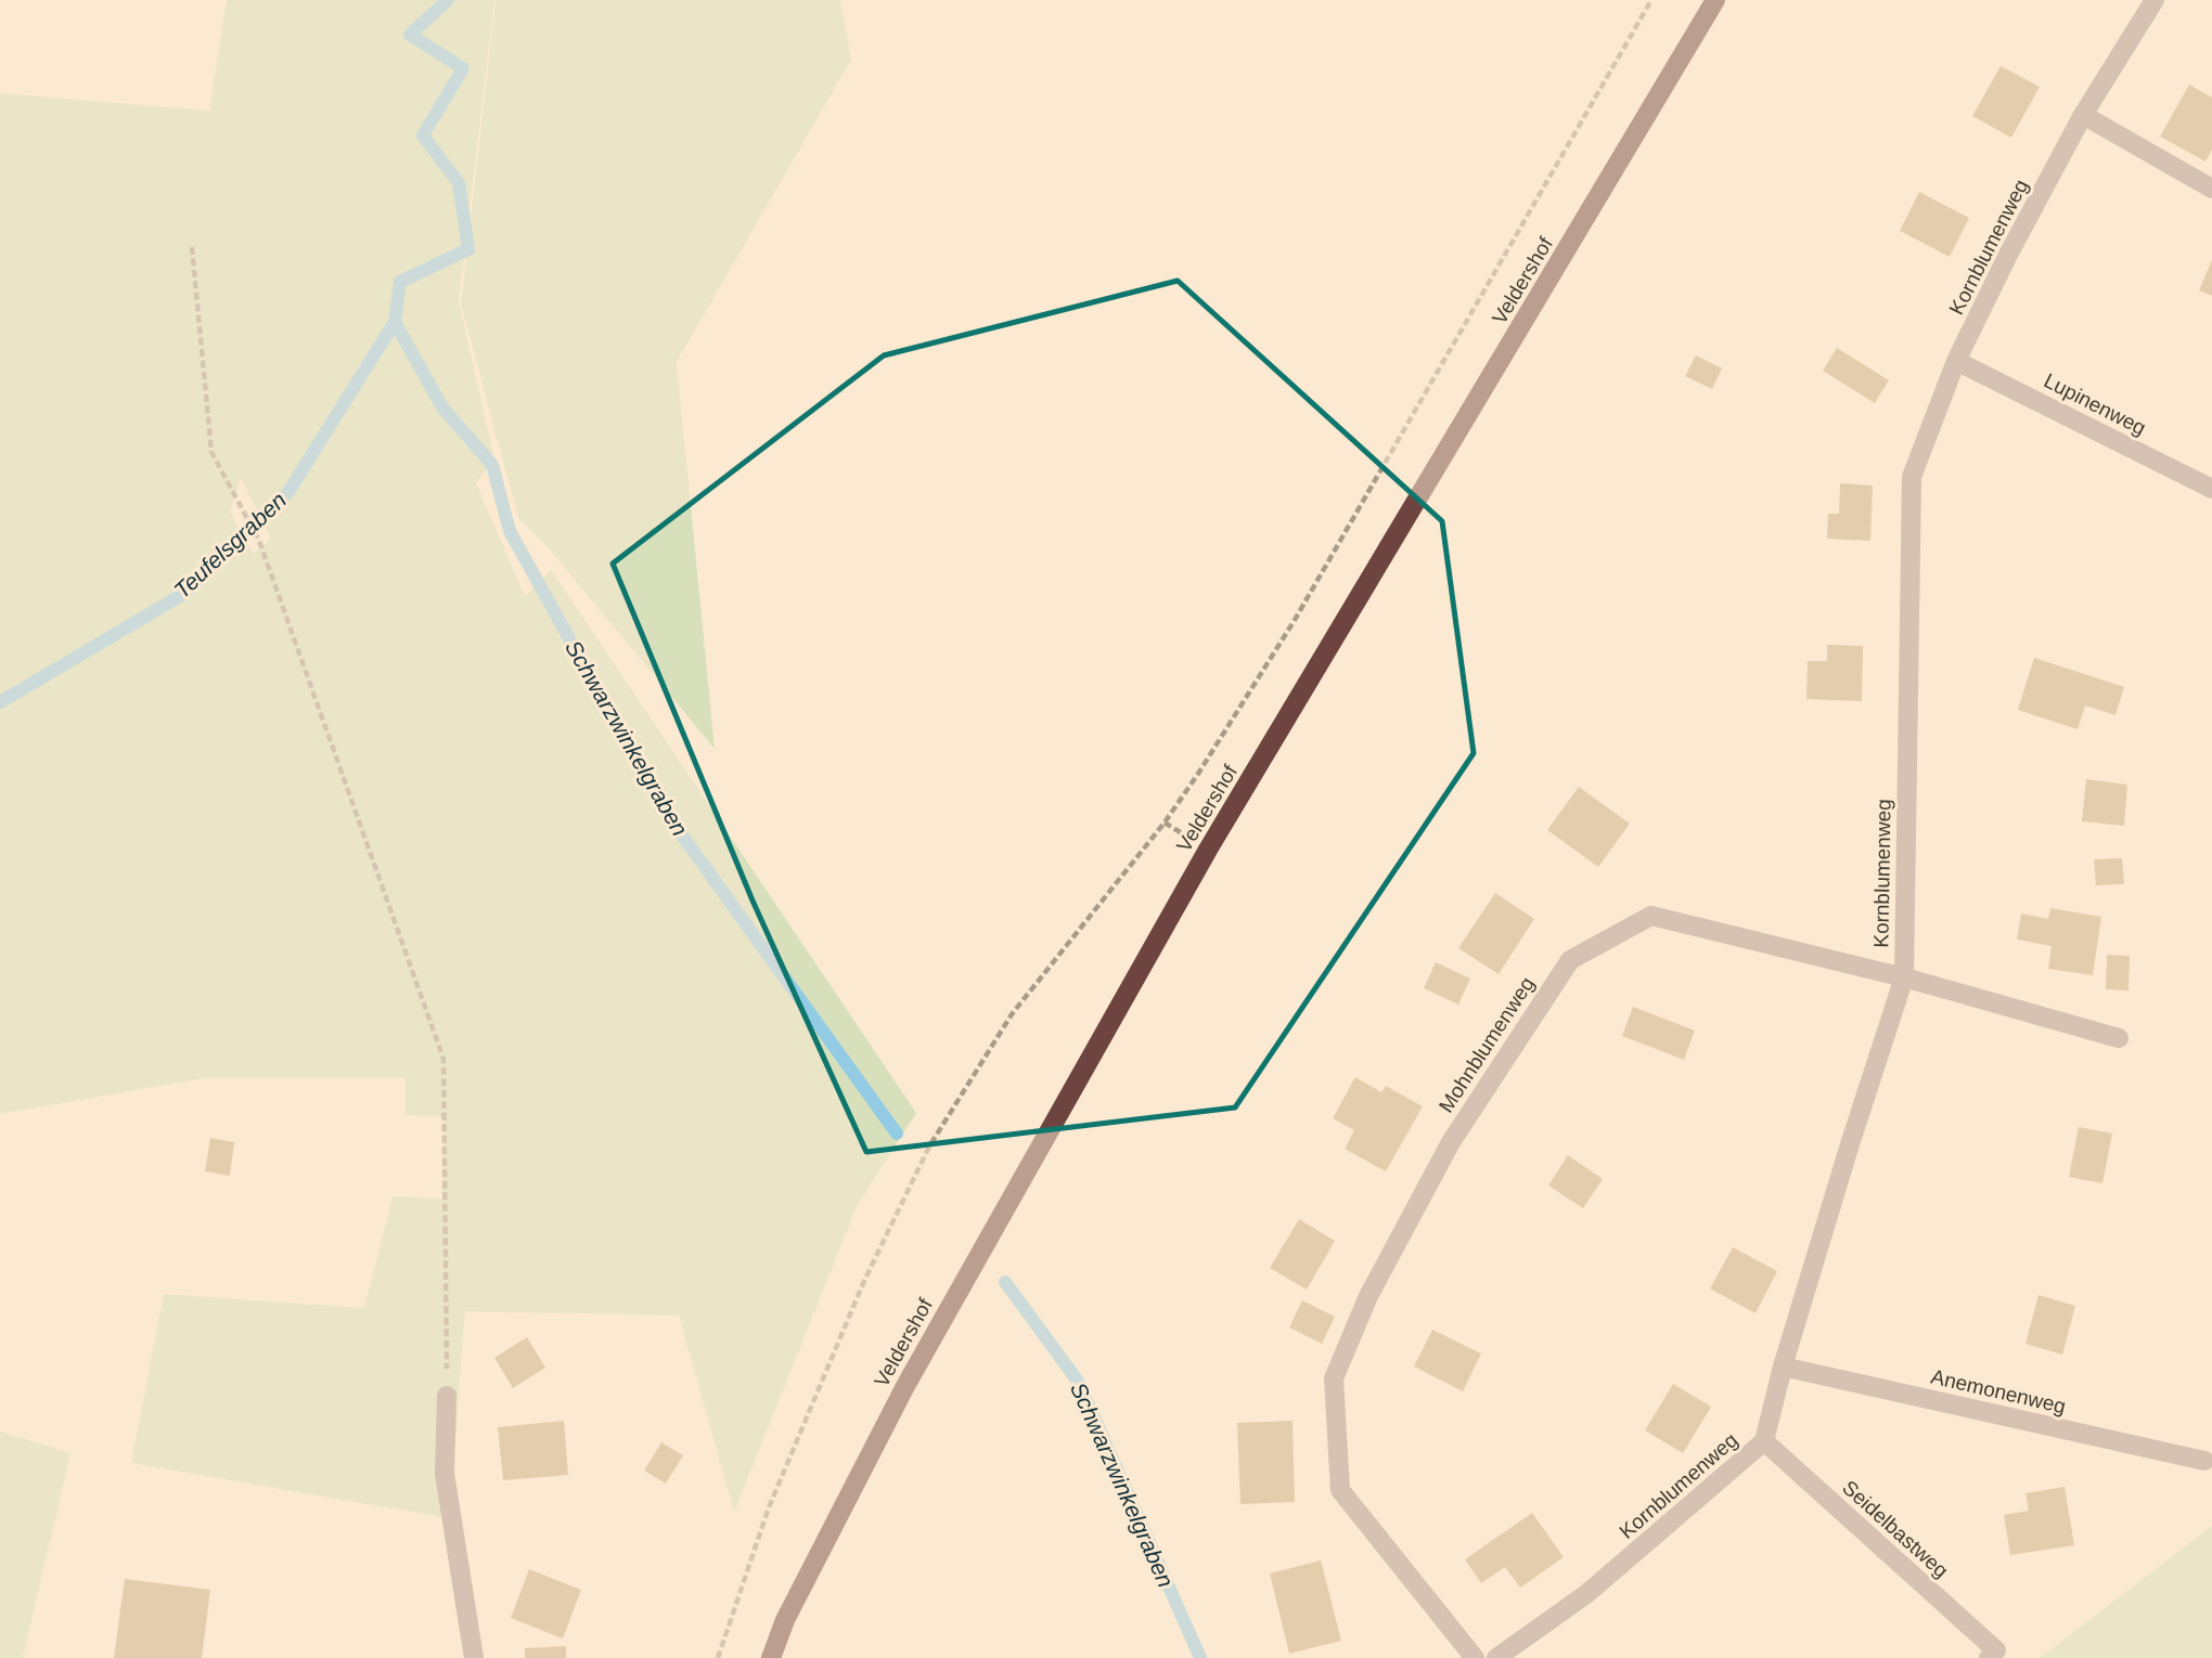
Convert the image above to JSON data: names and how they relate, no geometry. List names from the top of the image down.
{
  "streets": {
    "main road": ["Veldershof"],
    "street": [
      "Kornblumenweg",
      "Lupinenweg",
      "Mohnblumenweg",
      "Anemonenweg",
      "Seidelbastweg"
    ]
  },
  "crossings": [
    ["Kornblumenweg", "Lupinenweg"],
    ["Kornblumenweg", "Mohnblumenweg"],
    ["Kornblumenweg", "Anemonenweg"],
    ["Kornblumenweg", "Seidelbastweg"]
  ],
  "water": ["Teufelsgraben", "Schwarzwinkelgraben"]
}
